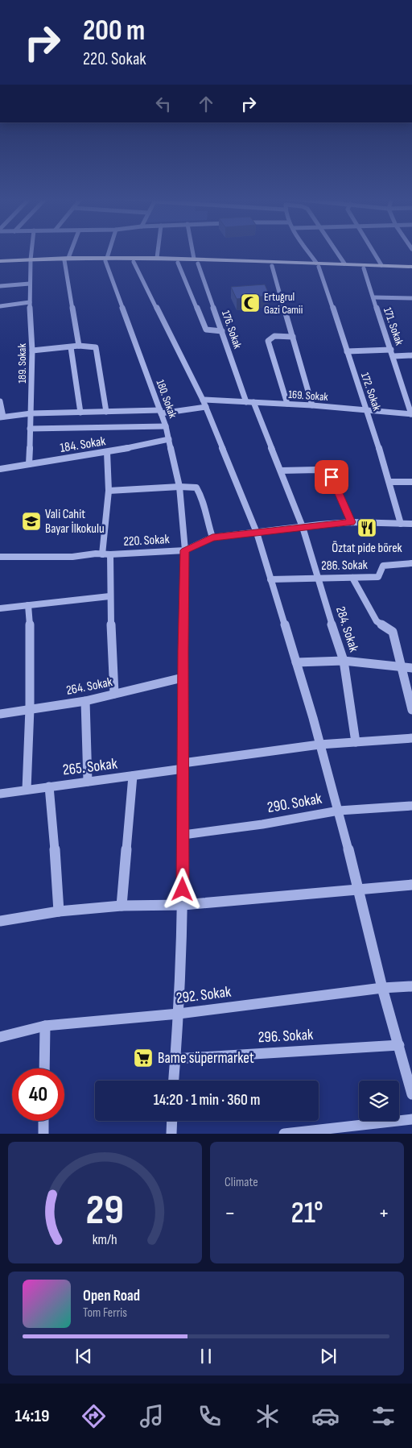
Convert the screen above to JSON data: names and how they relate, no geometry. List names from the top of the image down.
{
  "streets": {
    "street": [
      "171. Sokak",
      "176. Sokak",
      "189. Sokak",
      "172. Sokak",
      "169. Sokak",
      "180. Sokak",
      "184. Sokak",
      "220. Sokak",
      "286. Sokak",
      "284. Sokak",
      "264. Sokak",
      "265. Sokak",
      "290. Sokak",
      "292. Sokak",
      "296. Sokak"
    ]
  },
  "crossings": [
    ["171. Sokak", "169. Sokak"],
    ["176. Sokak", "169. Sokak"],
    ["176. Sokak", "220. Sokak"],
    ["176. Sokak", "284. Sokak"],
    ["189. Sokak", "169. Sokak"],
    ["189. Sokak", "184. Sokak"],
    ["172. Sokak", "169. Sokak"],
    ["172. Sokak", "220. Sokak"],
    ["169. Sokak", "180. Sokak"],
    ["180. Sokak", "184. Sokak"],
    ["180. Sokak", "220. Sokak"],
    ["180. Sokak", "264. Sokak"],
    ["180. Sokak", "265. Sokak"],
    ["180. Sokak", "290. Sokak"],
    ["180. Sokak", "292. Sokak"],
    ["180. Sokak", "296. Sokak"],
    ["220. Sokak", "284. Sokak"],
    ["286. Sokak", "284. Sokak"],
    ["284. Sokak", "265. Sokak"]
  ],
  "places": {
    "mosque": ["Ertuğrul Gazi Camii"],
    "school or university": ["Vali Cahit Bayar İlkokulu"],
    "restaurant": ["Öztat pide börek"],
    "supermarket": ["Bame süpermarket"]
  },
  "page": {
    "turn": ["200 m", "220. Sokak"],
    "limit": "40",
    "trip": "14:20 · 1 min · 360 m",
    "tile": "Climate",
    "heat": ["−", "21°", "+"],
    "song": ["Open Road", "Tom Ferris"],
    "tabs": "14:19",
    "gauge": ["29", "km/h"]
  }
}
